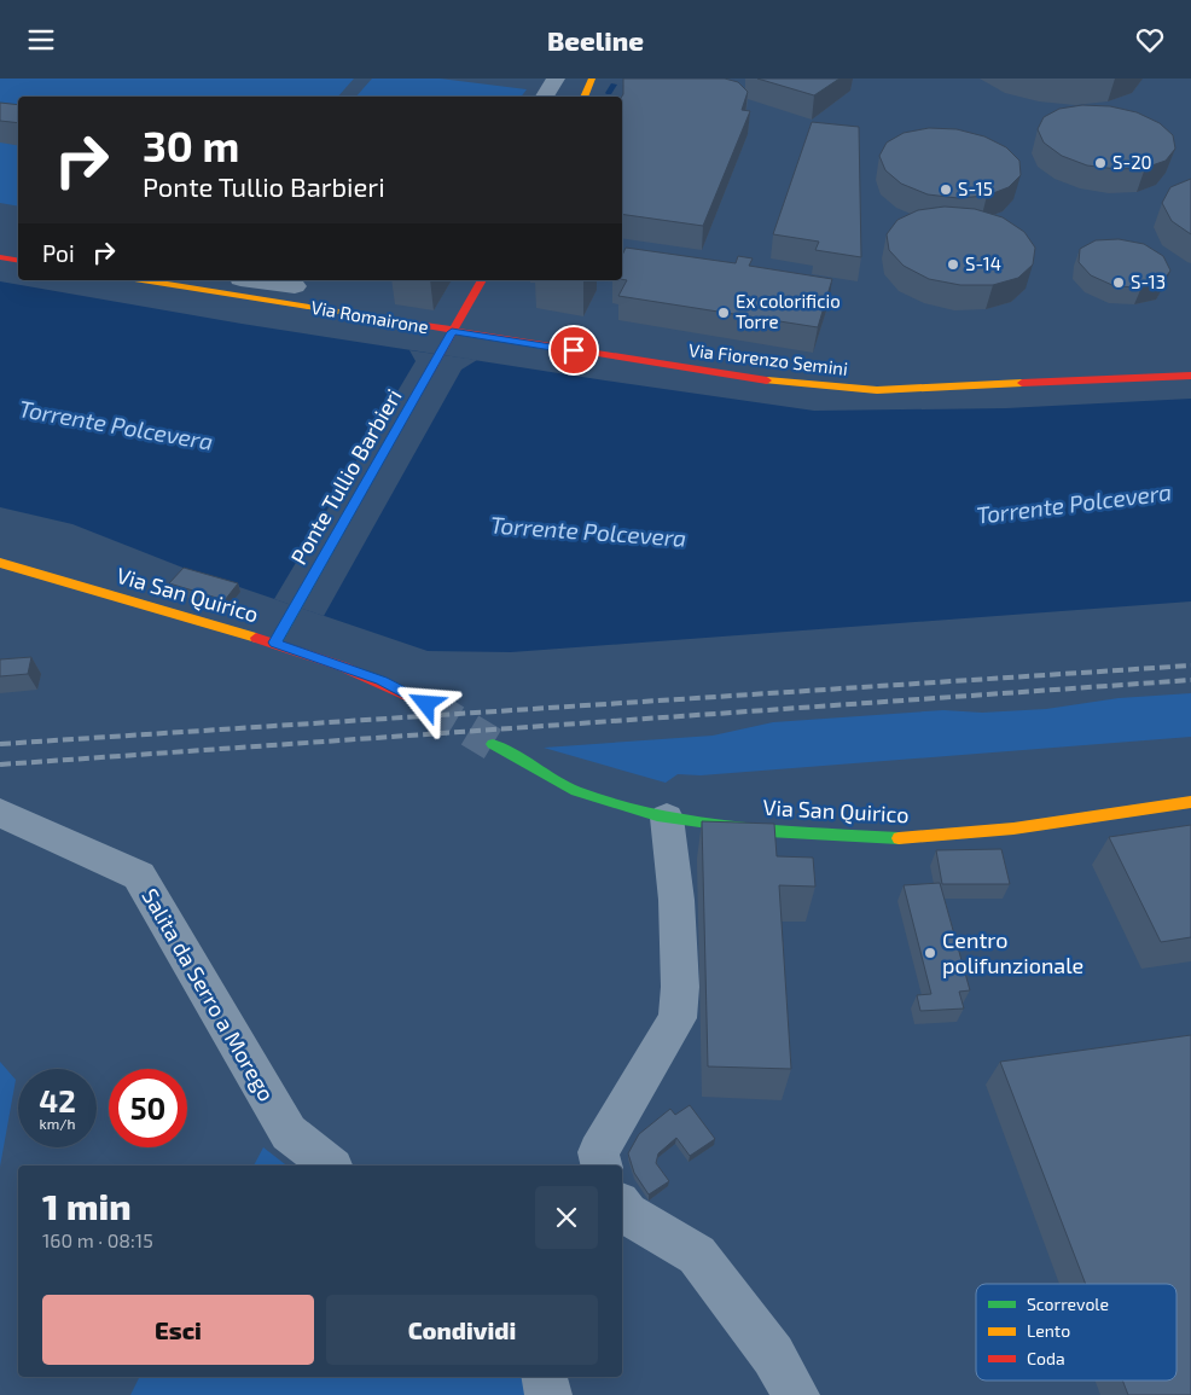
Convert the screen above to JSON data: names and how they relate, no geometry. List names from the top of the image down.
{
  "streets": {
    "main road": [
      "Via Romairone",
      "Via Fiorenzo Semini",
      "Ponte Tullio Barbieri",
      "Via San Quirico"
    ],
    "street": ["Salita da Serro a Morego"]
  },
  "crossings": [
    ["Via Romairone", "Via Fiorenzo Semini"],
    ["Via Romairone", "Ponte Tullio Barbieri"],
    ["Via Fiorenzo Semini", "Ponte Tullio Barbieri"],
    ["Ponte Tullio Barbieri", "Via San Quirico"]
  ],
  "water": ["Torrente Polcevera"],
  "places": [
    "S-20",
    "S-15",
    "S-14",
    "S-13",
    "Ex colorificio Torre",
    "Centro polifunzionale"
  ],
  "legend": ["Scorrevole", "Lento", "Coda"],
  "page": {
    "header": "Beeline",
    "turn": ["30 m", "Ponte Tullio Barbieri"],
    "then": "Poi",
    "speed": "42 km/h",
    "limit": "50",
    "heading": ["1 min", "160 m · 08:15"],
    "buttons": ["Esci", "Condividi"]
  }
}
